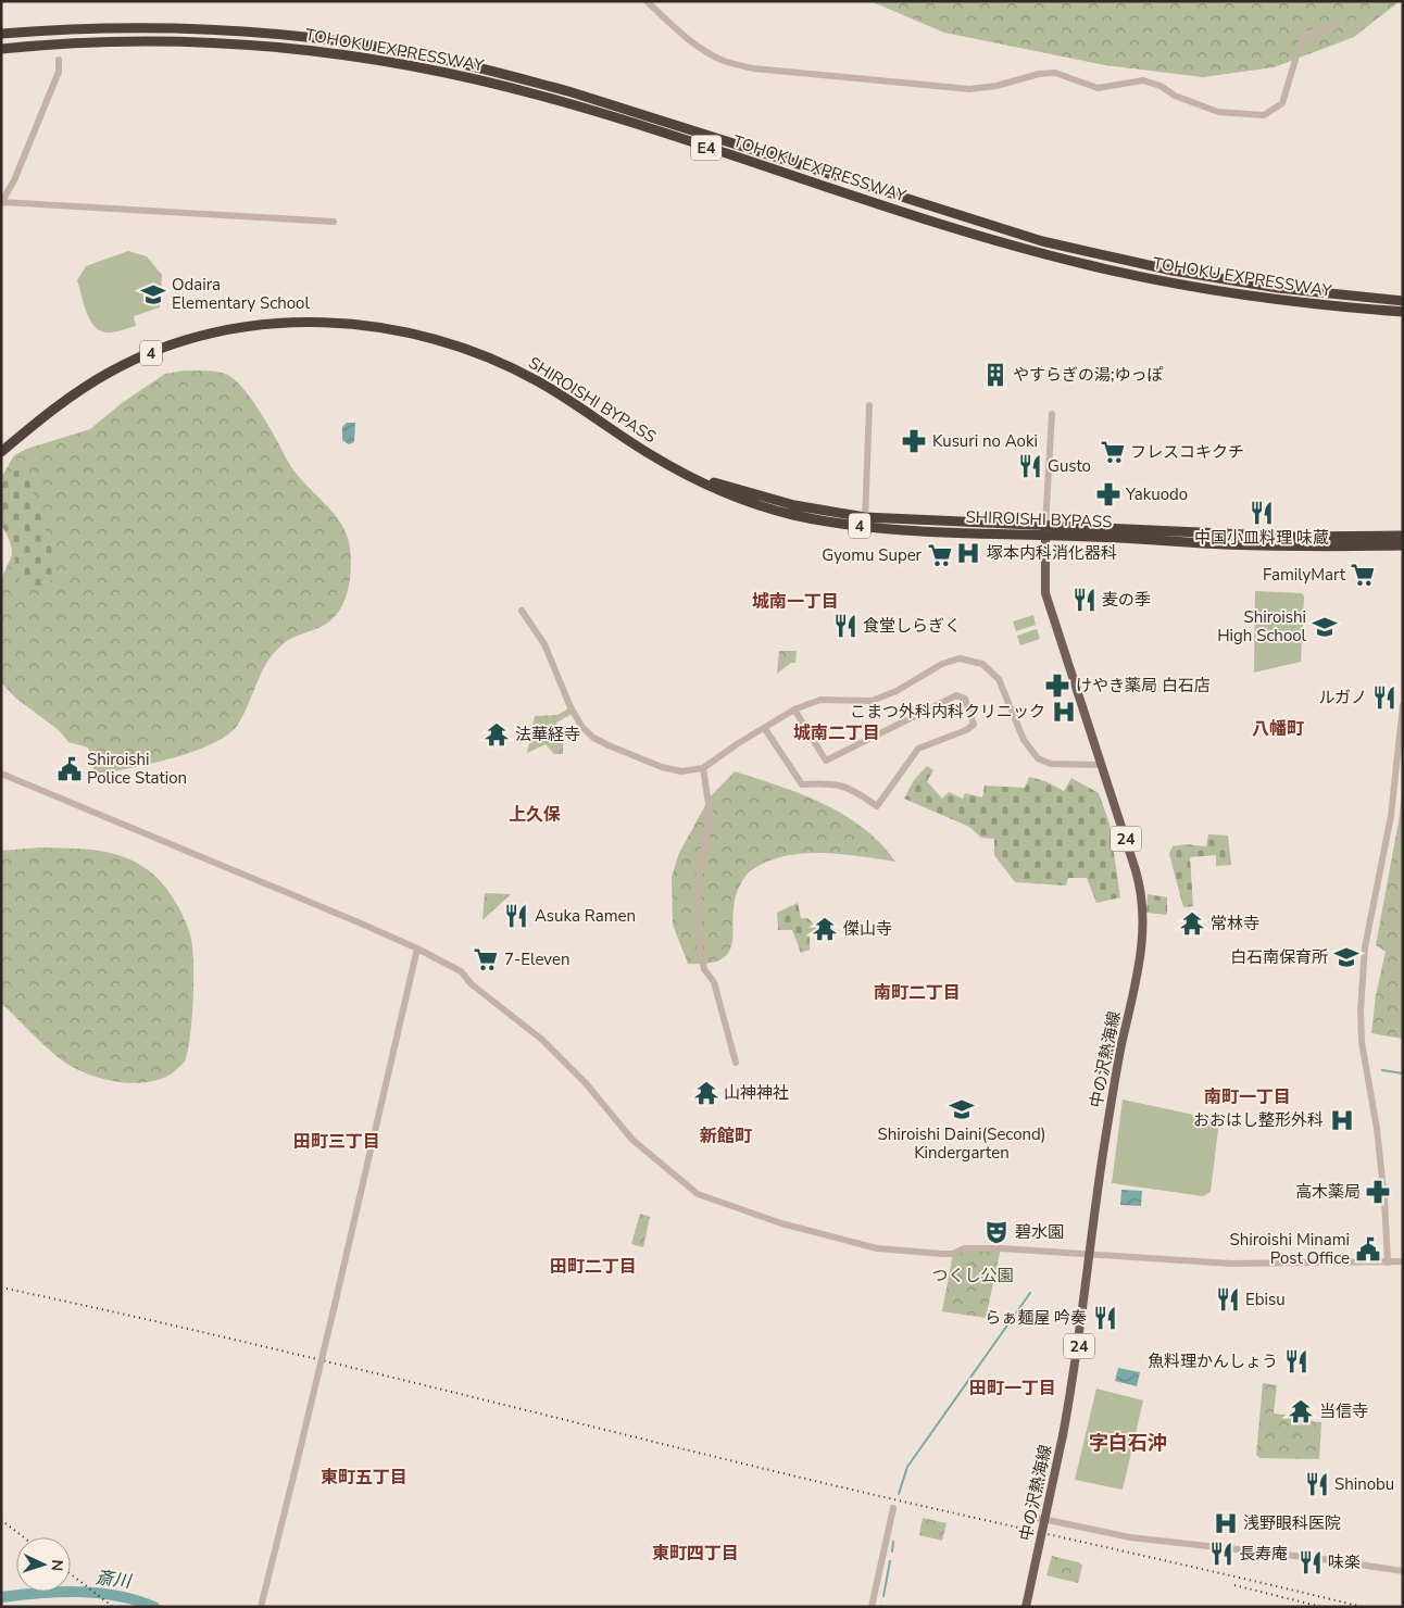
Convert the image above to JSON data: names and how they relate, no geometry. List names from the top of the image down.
{
  "streets": {
    "highway": [
      "TOHOKU EXPRESSWAY",
      "E4",
      "4",
      "SHIROISHI BYPASS"
    ],
    "main road": ["24", "中の沢熱海線"]
  },
  "crossings": [
    ["SHIROISHI BYPASS", "中の沢熱海線"]
  ],
  "districts": [
    "城南一丁目",
    "八幡町",
    "城南二丁目",
    "上久保",
    "南町二丁目",
    "南町一丁目",
    "新館町",
    "田町三丁目",
    "田町二丁目",
    "田町一丁目",
    "字白石沖",
    "東町五丁目",
    "東町四丁目"
  ],
  "water": ["斎川"],
  "parks": ["つくし公園"],
  "places": {
    "school or university": [
      "Odaira Elementary School",
      "Shiroishi High School",
      "白石南保育所",
      "Shiroishi Daini(Second) Kindergarten"
    ],
    "building": ["やすらぎの湯;ゆっぽ"],
    "pharmacy": [
      "Kusuri no Aoki",
      "Yakuodo",
      "けやき薬局 白石店",
      "高木薬局"
    ],
    "supermarket": [
      "フレスコキクチ",
      "Gyomu Super",
      "FamilyMart",
      "7-Eleven"
    ],
    "restaurant": [
      "Gusto",
      "中国小皿料理 味蔵",
      "麦の季",
      "食堂しらぎく",
      "ルガノ",
      "Asuka Ramen",
      "Ebisu",
      "らぁ麺屋 吟奏",
      "魚料理かんしょう",
      "Shinobu",
      "長寿庵",
      "味楽"
    ],
    "hospital": [
      "塚本内科消化器科",
      "こまつ外科内科クリニック",
      "おおはし整形外科",
      "浅野眼科医院"
    ],
    "temple": [
      "法華経寺",
      "常林寺",
      "傑山寺",
      "山神神社",
      "当信寺"
    ],
    "public building": ["Shiroishi Police Station", "Shiroishi Minami Post Office"],
    "theatre": ["碧水園"]
  },
  "north": "right"
}
